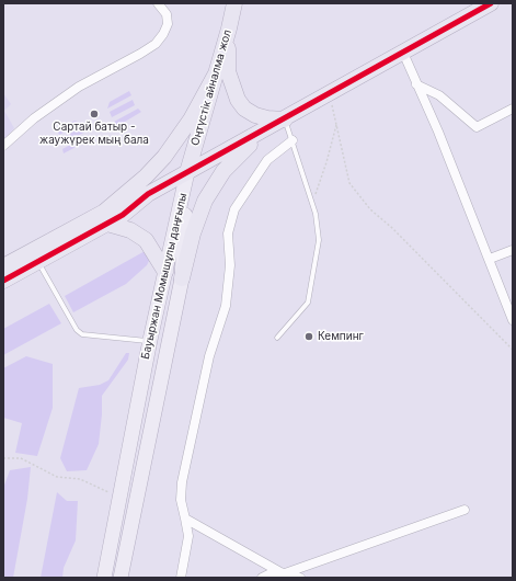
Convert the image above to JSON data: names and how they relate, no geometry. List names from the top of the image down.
{
  "streets": {
    "highway": ["Оңтүстік айналма жол"],
    "main road": ["Бауыржан Момышұлы даңғылы"]
  },
  "crossings": [
    ["Оңтүстік айналма жол", "Бауыржан Момышұлы даңғылы"]
  ],
  "places": ["Сартай батыр - жаужүрек мың бала", "Кемпинг"]
}
